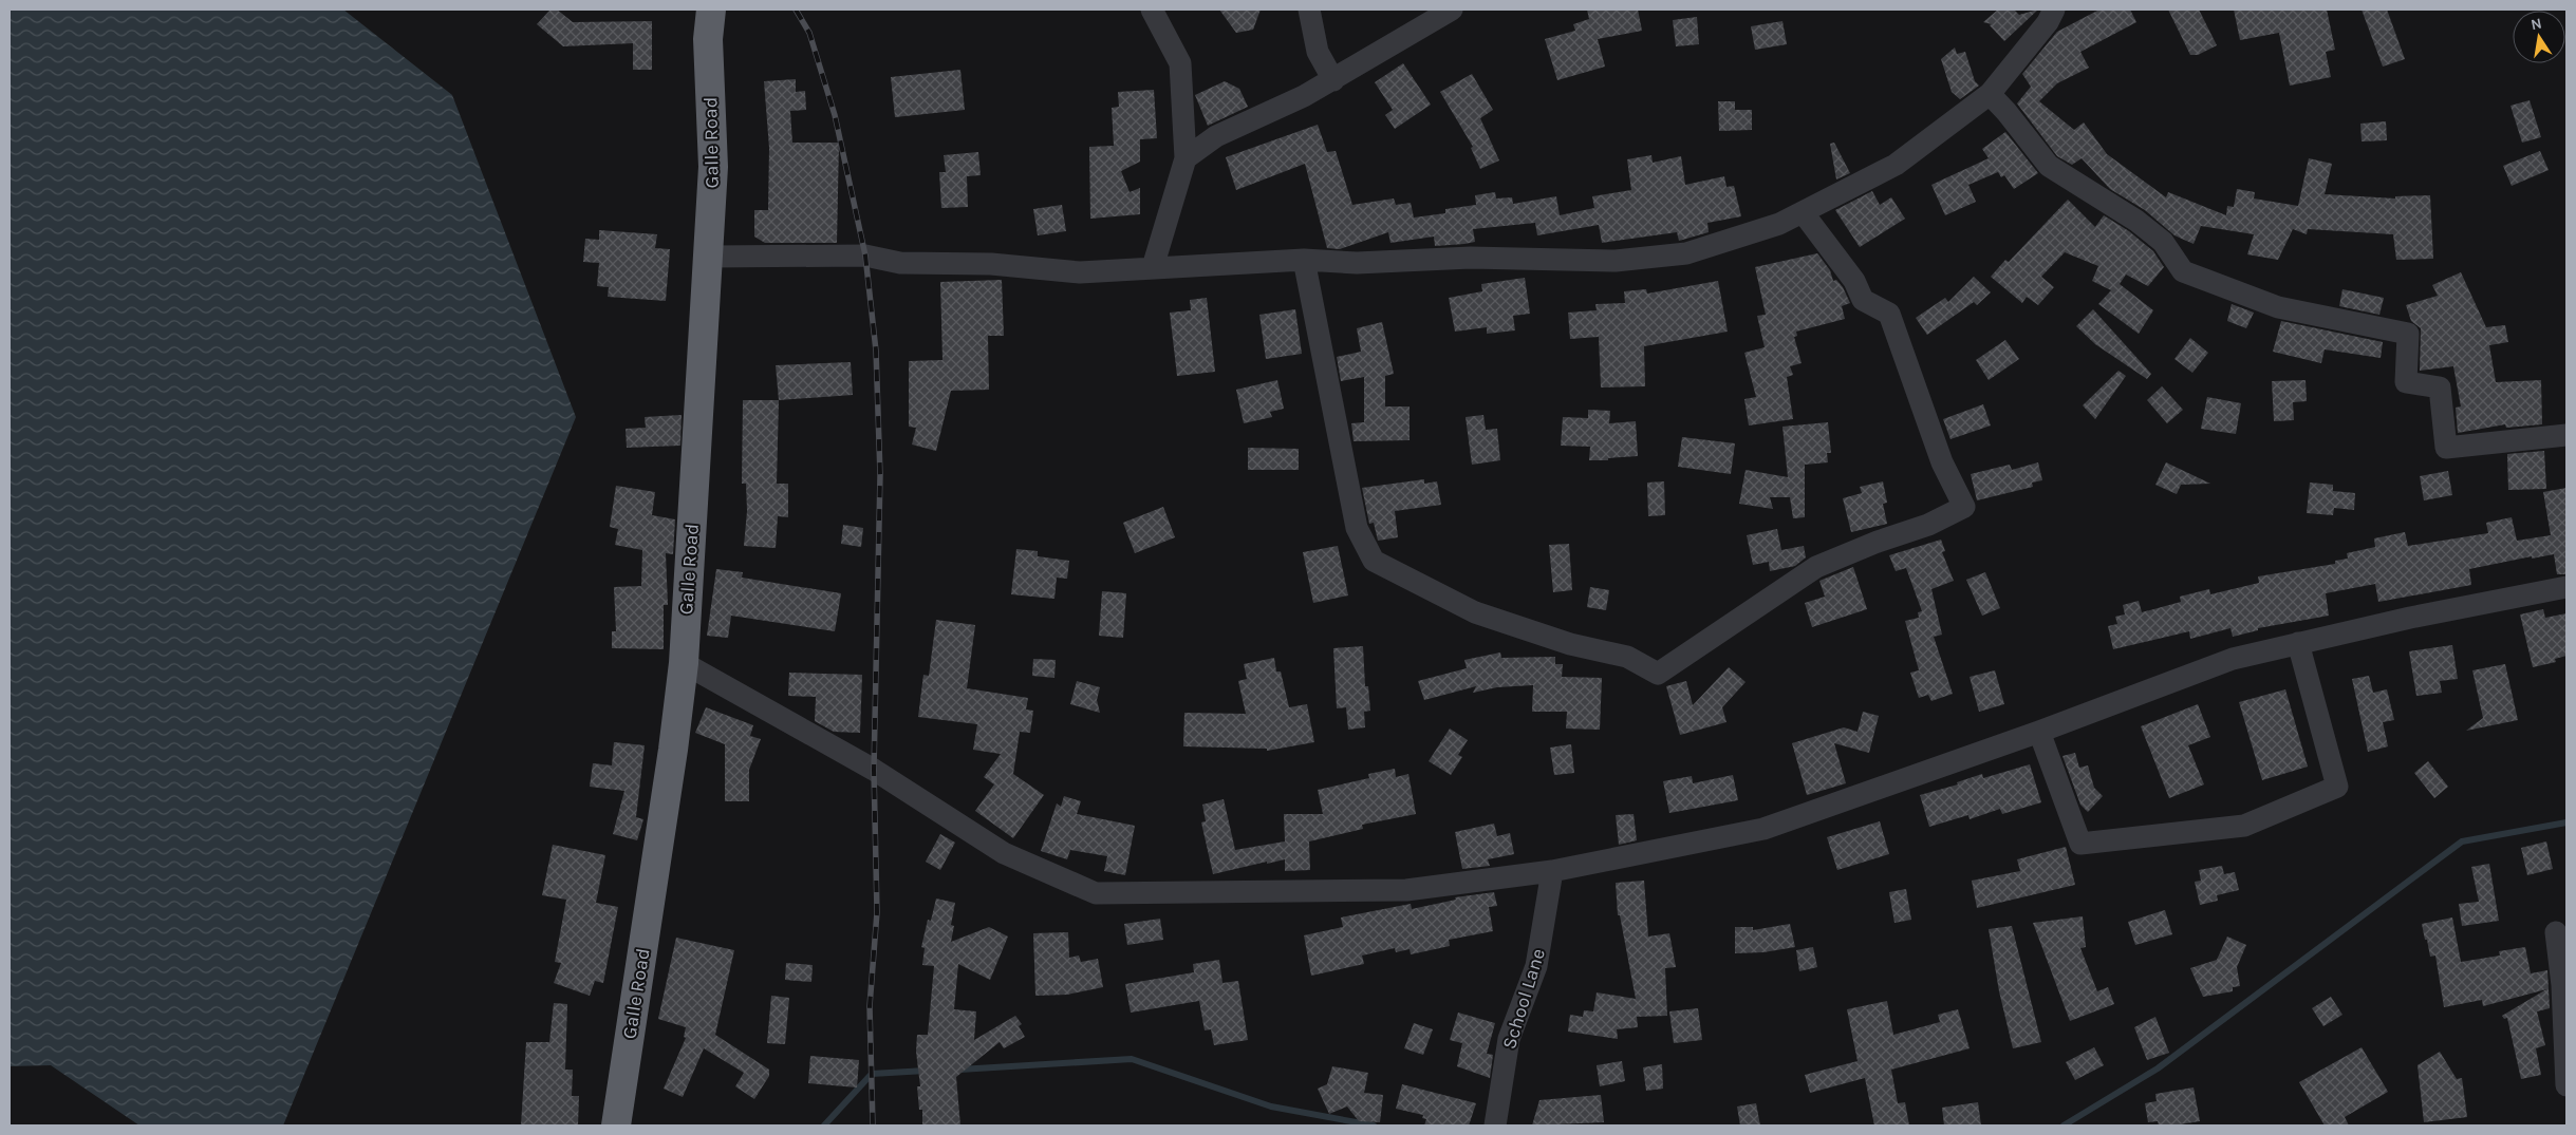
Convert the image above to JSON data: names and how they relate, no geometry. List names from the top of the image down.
{
  "streets": {
    "highway": ["Galle Road"],
    "street": ["School Lane"]
  },
  "north": "top"
}
